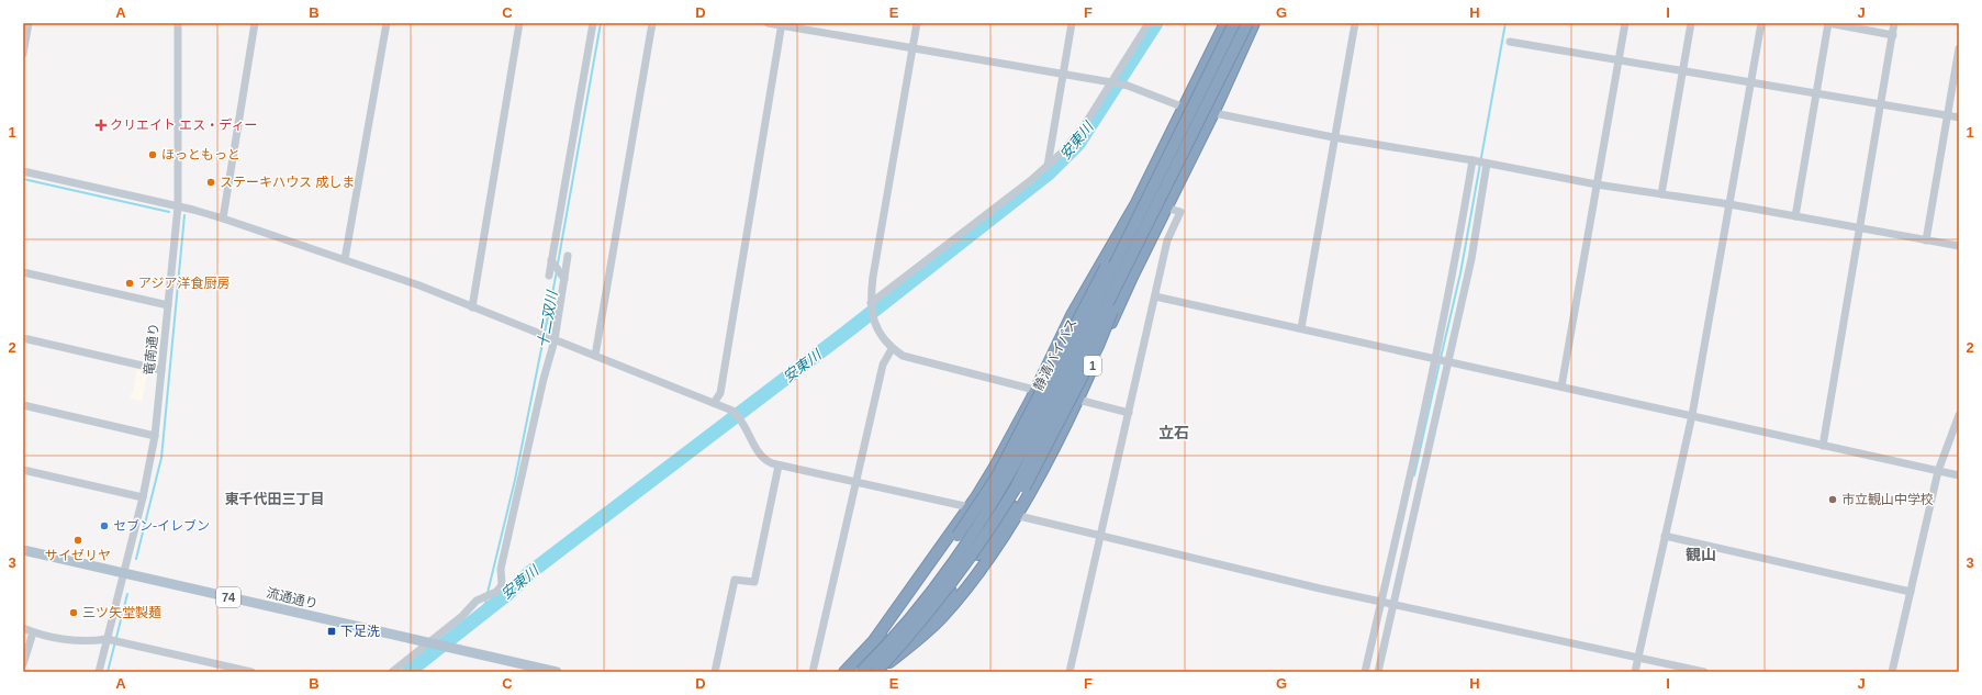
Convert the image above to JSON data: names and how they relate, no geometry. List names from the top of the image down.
{
  "streets": {
    "highway": ["静清バイパス", "1"],
    "main road": ["74", "流通通り"],
    "street": ["竜南通り"]
  },
  "crossings": [
    ["竜南通り", "流通通り"],
    ["静清バイパス", "1"]
  ],
  "districts": ["立石", "東千代田三丁目", "観山"],
  "water": ["安東川", "十二双川"],
  "places": {
    "health": ["クリエイト エス・ディー"],
    "other": [
      "ほっともっと",
      "ステーキハウス 成しま",
      "アジア洋食厨房",
      "市立観山中学校",
      "セブン-イレブン",
      "サイゼリヤ",
      "三ツ矢堂製麺"
    ],
    "transit": ["下足洗"]
  },
  "grid": {
    "columns": [
      "A",
      "B",
      "C",
      "D",
      "E",
      "F",
      "G",
      "H",
      "I",
      "J"
    ],
    "rows": ["1", "2", "3"]
  }
}
